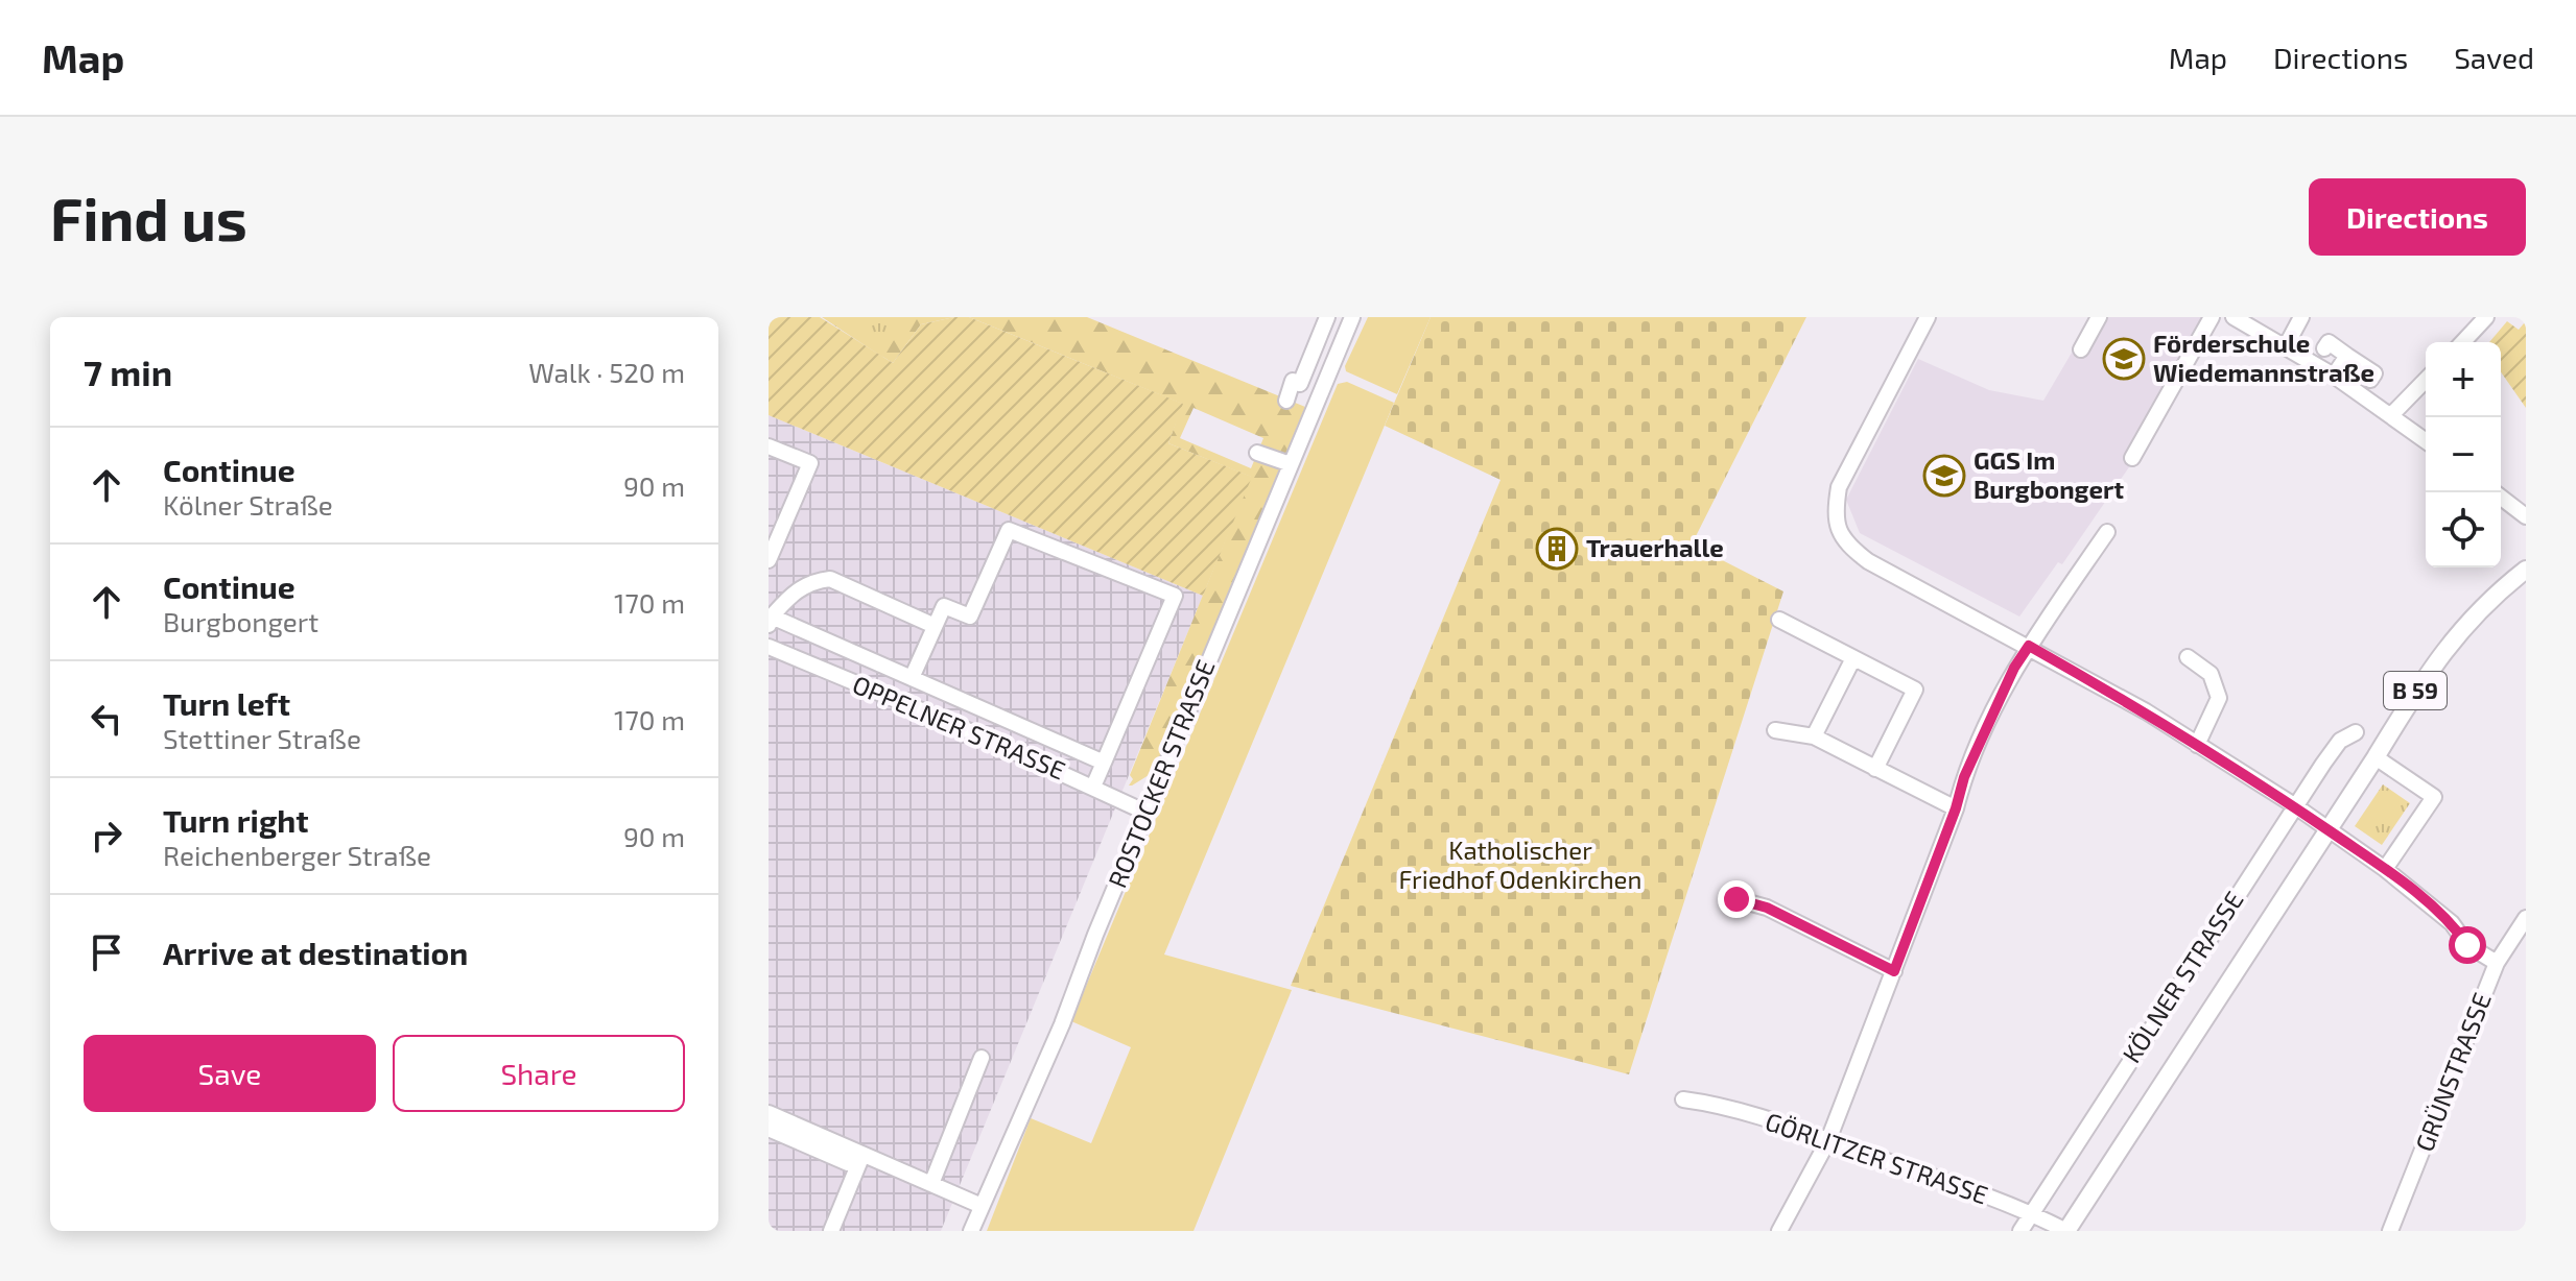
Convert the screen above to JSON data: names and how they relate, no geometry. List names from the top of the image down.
{
  "streets": {
    "main road": ["B 59", "KÖLNER STRASSE"],
    "street": [
      "OPPELNER STRASSE",
      "ROSTOCKER STRASSE",
      "GRÜNSTRASSE",
      "GÖRLITZER STRASSE"
    ]
  },
  "crossings": [
    ["OPPELNER STRASSE", "ROSTOCKER STRASSE"],
    ["KÖLNER STRASSE", "GÖRLITZER STRASSE"]
  ],
  "parks": ["Katholischer Friedhof Odenkirchen"],
  "places": {
    "school or university": ["Förderschule Wiedemannstraße", "GGS Im Burgbongert"],
    "building": ["Trauerhalle"]
  },
  "page": {
    "header": "Map",
    "nav": ["Map", "Directions", "Saved"],
    "buttons": [
      "Directions",
      ["Save", "Share"]
    ],
    "title": "Find us",
    "heading": ["7 min", "Walk · 520 m"],
    "map_buttons": ["+", "−"],
    "list": [
      ["Continue", "Kölner Straße", "90 m"],
      ["Continue", "Burgbongert", "170 m"],
      ["Turn left", "Stettiner Straße", "170 m"],
      ["Turn right", "Reichenberger Straße", "90 m"],
      "Arrive at destination"
    ]
  }
}
